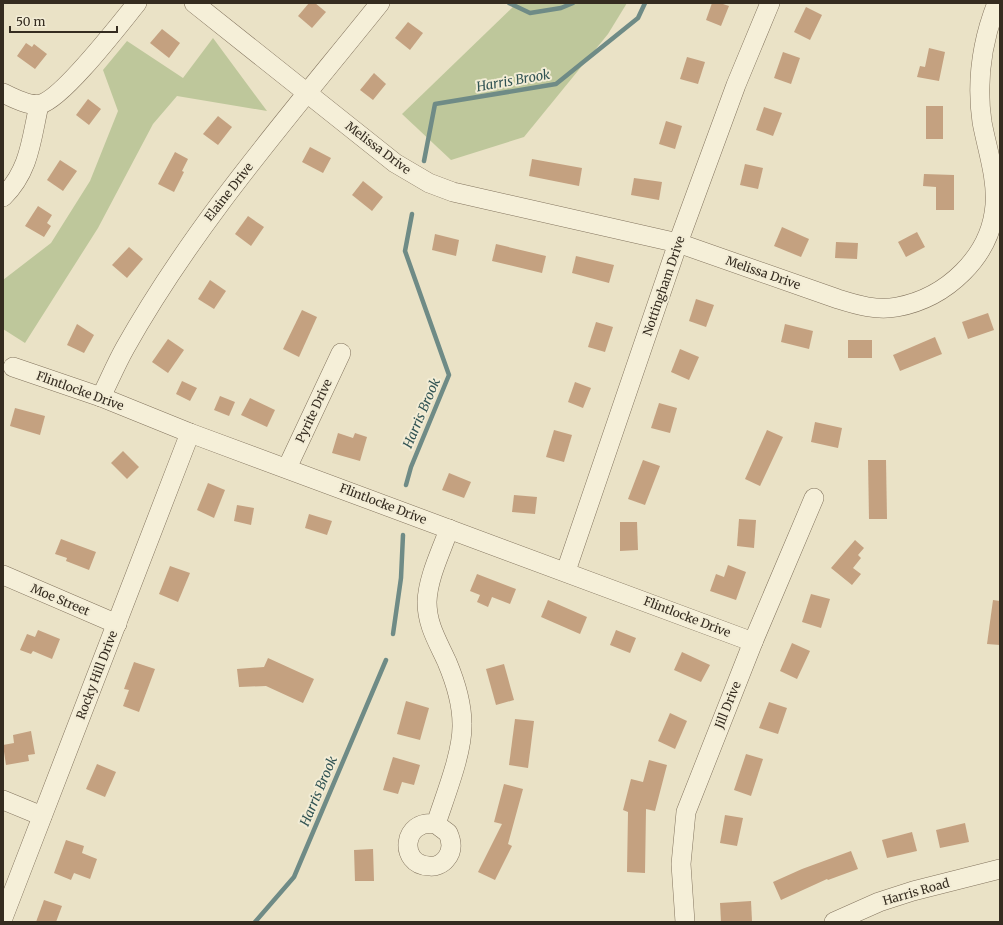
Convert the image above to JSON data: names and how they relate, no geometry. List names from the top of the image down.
{
  "streets": {
    "street": [
      "Melissa Drive",
      "Elaine Drive",
      "Nottingham Drive",
      "Flintlocke Drive",
      "Pyrite Drive",
      "Moe Street",
      "Rocky Hill Drive",
      "Jill Drive",
      "Harris Road"
    ]
  },
  "crossings": [
    ["Melissa Drive", "Elaine Drive"],
    ["Melissa Drive", "Nottingham Drive"],
    ["Elaine Drive", "Flintlocke Drive"],
    ["Nottingham Drive", "Flintlocke Drive"],
    ["Flintlocke Drive", "Pyrite Drive"],
    ["Flintlocke Drive", "Rocky Hill Drive"],
    ["Flintlocke Drive", "Jill Drive"],
    ["Moe Street", "Rocky Hill Drive"]
  ],
  "water": ["Harris Brook"],
  "scale_bar": "50 m"
}
